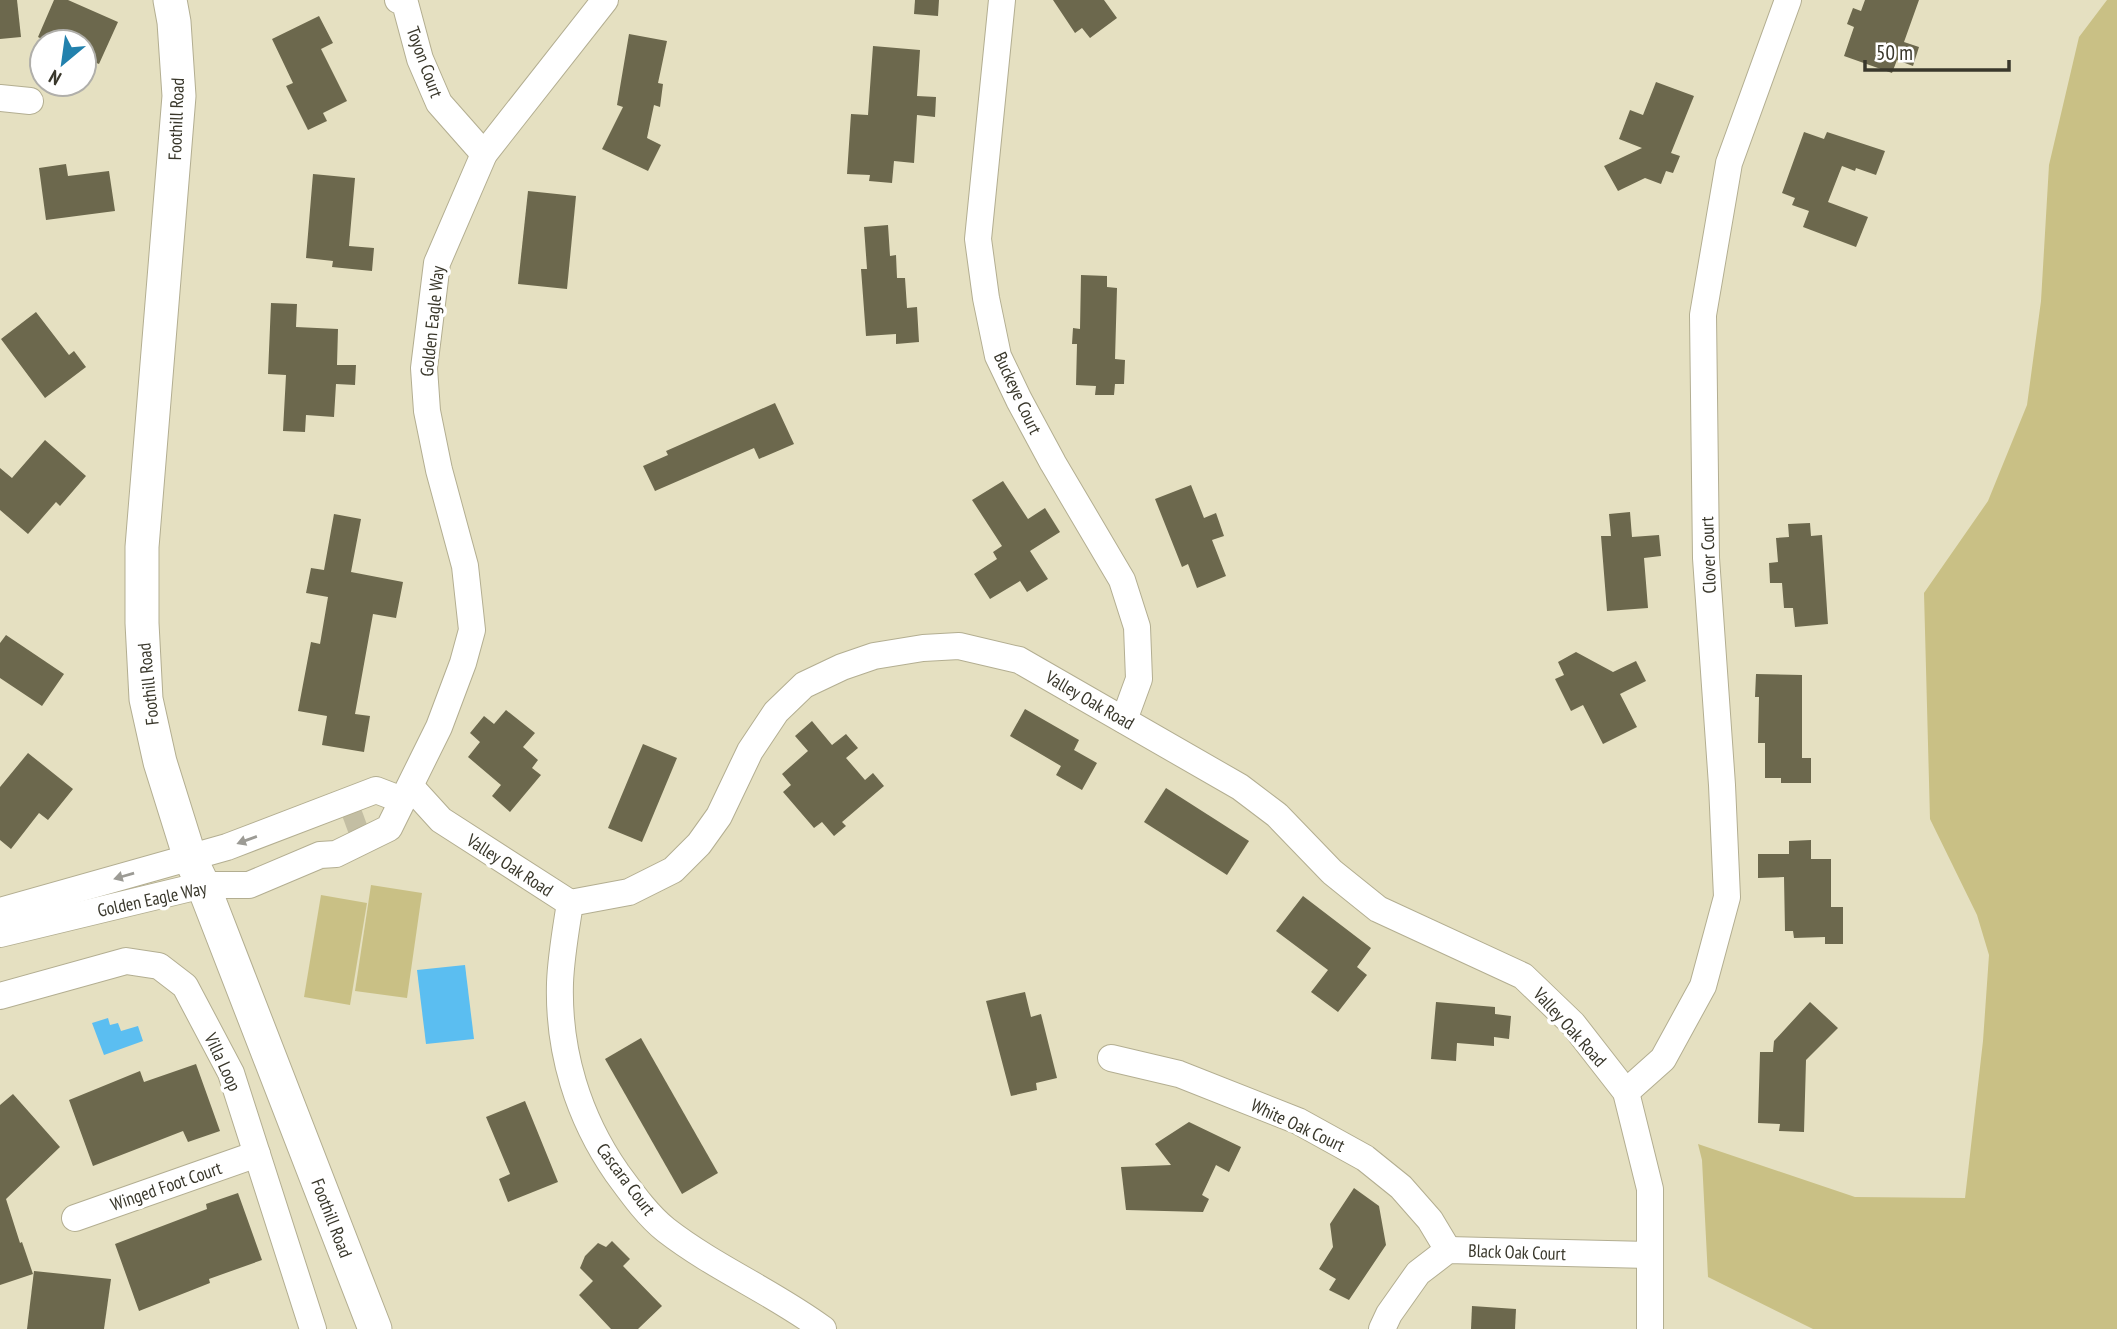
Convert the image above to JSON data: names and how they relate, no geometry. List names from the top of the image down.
{
  "streets": {
    "main road": ["Foothill Road"],
    "street": [
      "Toyon Court",
      "Golden Eagle Way",
      "Buckeye Court",
      "Clover Court",
      "Valley Oak Road",
      "Villa Loop",
      "White Oak Court",
      "Cascara Court",
      "Winged Foot Court",
      "Black Oak Court"
    ]
  },
  "crossings": [
    ["Toyon Court", "Golden Eagle Way"],
    ["Foothill Road", "Golden Eagle Way"],
    ["Golden Eagle Way", "Valley Oak Road"],
    ["Buckeye Court", "Valley Oak Road"],
    ["Clover Court", "Valley Oak Road"],
    ["Valley Oak Road", "Cascara Court"],
    ["Valley Oak Road", "Black Oak Court"],
    ["Villa Loop", "Winged Foot Court"],
    ["White Oak Court", "Black Oak Court"]
  ],
  "scale_bar": "50 m",
  "north": "bottom left"
}
